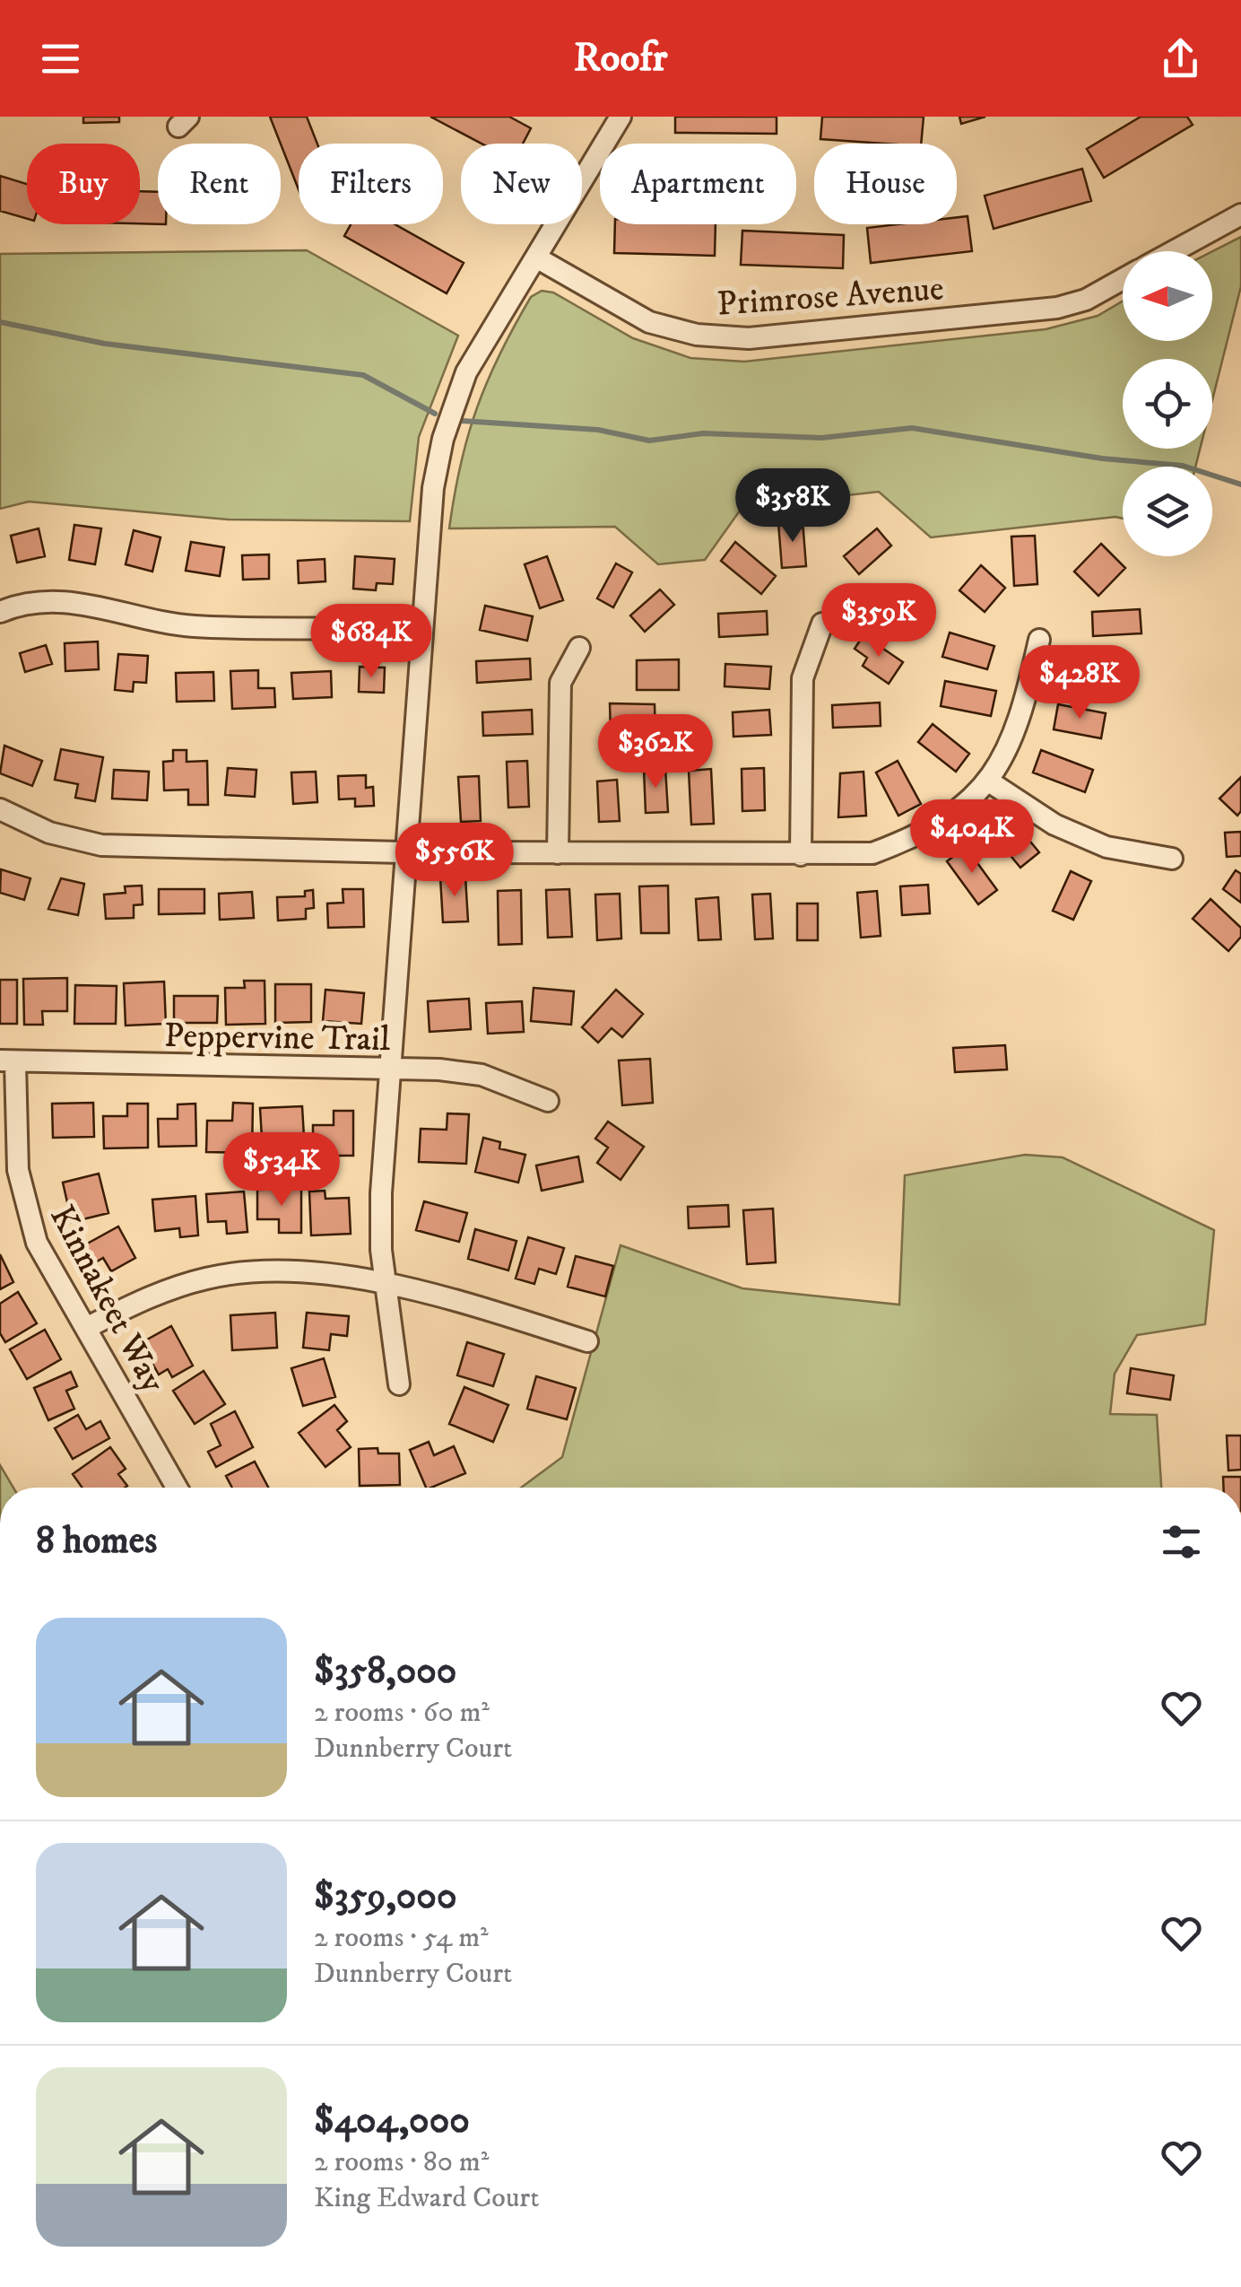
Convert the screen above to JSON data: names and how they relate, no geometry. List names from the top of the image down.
{
  "streets": {
    "street": ["Primrose Avenue", "Peppervine Trail", "Kinnakeet Way"]
  },
  "crossings": [
    ["Peppervine Trail", "Kinnakeet Way"]
  ],
  "north": "left",
  "page": {
    "header": "Roofr",
    "chip": [
      "Buy",
      "Rent",
      "Filters",
      "New",
      "Apartment",
      "House"
    ],
    "price": [
      "$358K",
      "$359K",
      "$684K",
      "$428K",
      "$362K",
      "$404K",
      "$556K",
      "$534K"
    ],
    "heading": "8 homes",
    "list": [
      {
        "name": "$358,000",
        "note": "2 rooms · 60 m² · Dunnberry Court"
      },
      {
        "name": "$359,000",
        "note": "2 rooms · 54 m² · Dunnberry Court"
      },
      {
        "name": "$404,000",
        "note": "2 rooms · 80 m² · King Edward Court"
      }
    ]
  }
}
